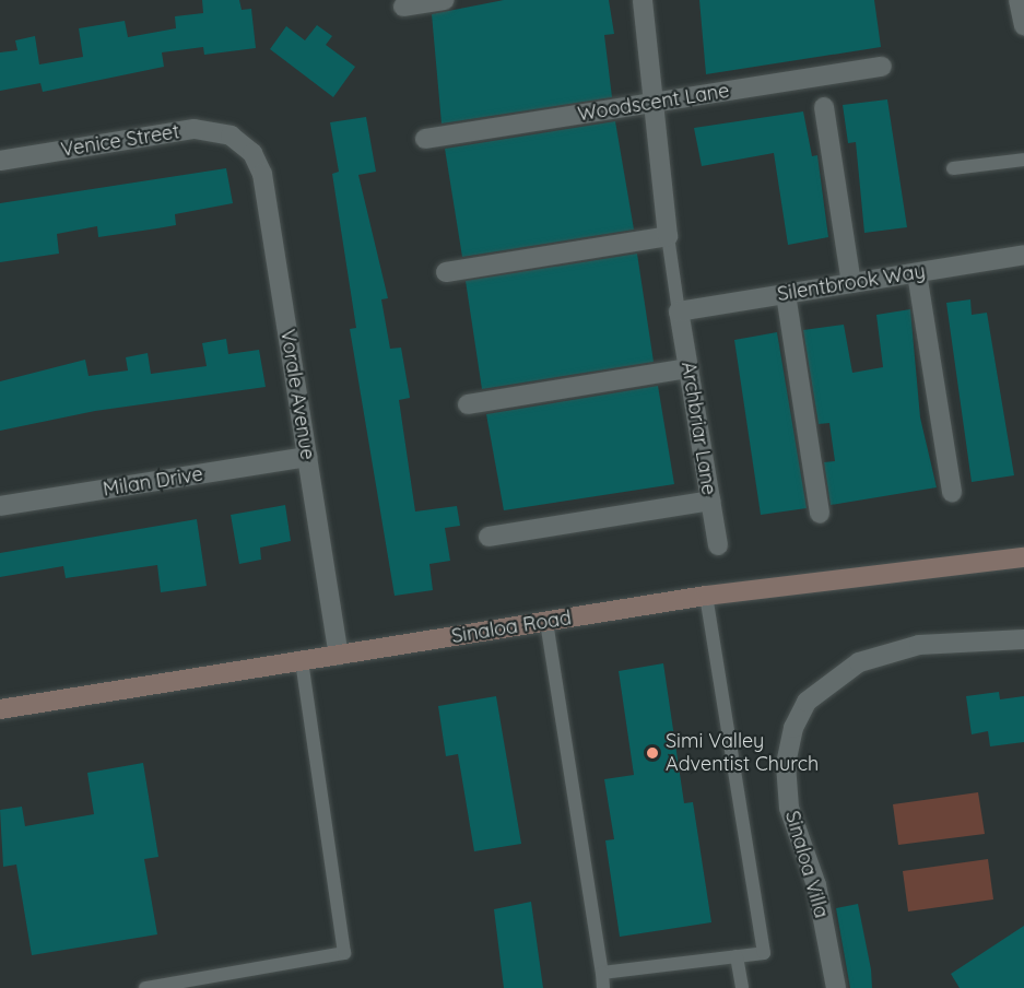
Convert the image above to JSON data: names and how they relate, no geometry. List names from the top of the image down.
{
  "streets": {
    "street": [
      "Woodscent Lane",
      "Venice Street",
      "Silentbrook Way",
      "Vorale Avenue",
      "Archbriar Lane",
      "Milan Drive",
      "Sinaloa Road",
      "Sinaloa Villa"
    ]
  },
  "crossings": [
    ["Venice Street", "Vorale Avenue"],
    ["Silentbrook Way", "Archbriar Lane"],
    ["Vorale Avenue", "Milan Drive"],
    ["Vorale Avenue", "Sinaloa Road"]
  ],
  "places": ["Simi Valley Adventist Church"]
}
